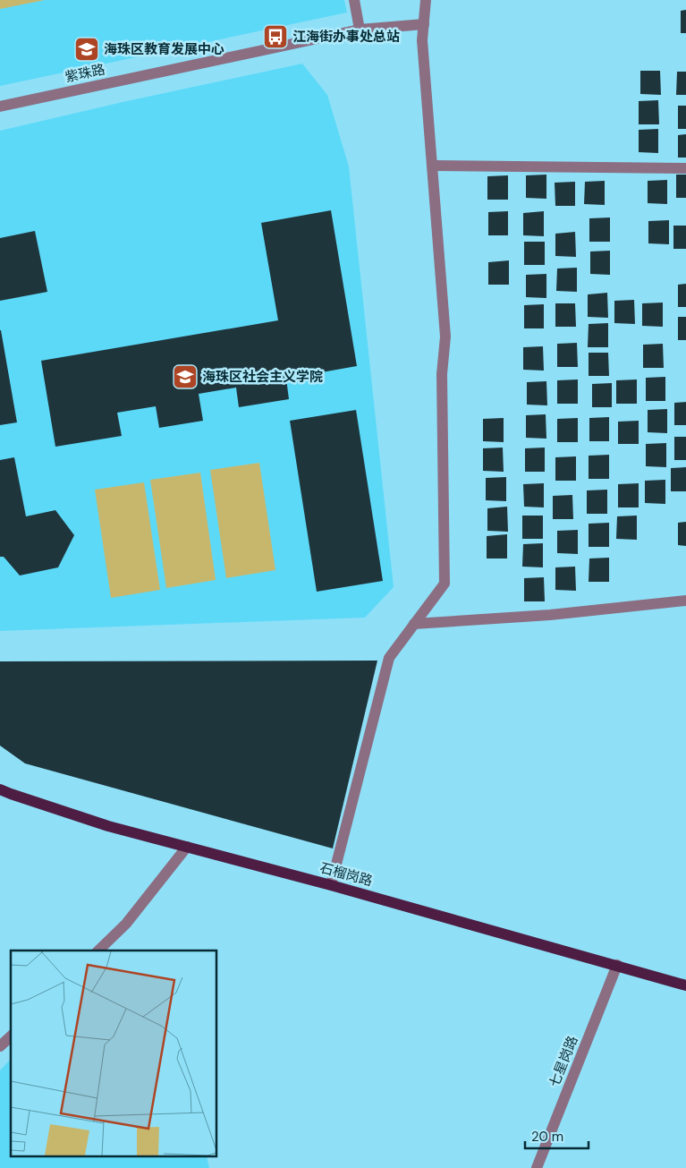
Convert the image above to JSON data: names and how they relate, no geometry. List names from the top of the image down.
{
  "streets": {
    "main road": ["石榴岗路"],
    "street": ["紫珠路", "七星岗路"]
  },
  "crossings": [
    ["石榴岗路", "七星岗路"]
  ],
  "places": {
    "bus stop": ["江海街办事处总站"],
    "school or university": ["海珠区教育发展中心", "海珠区社会主义学院"]
  },
  "scale_bar": "20 m"
}
